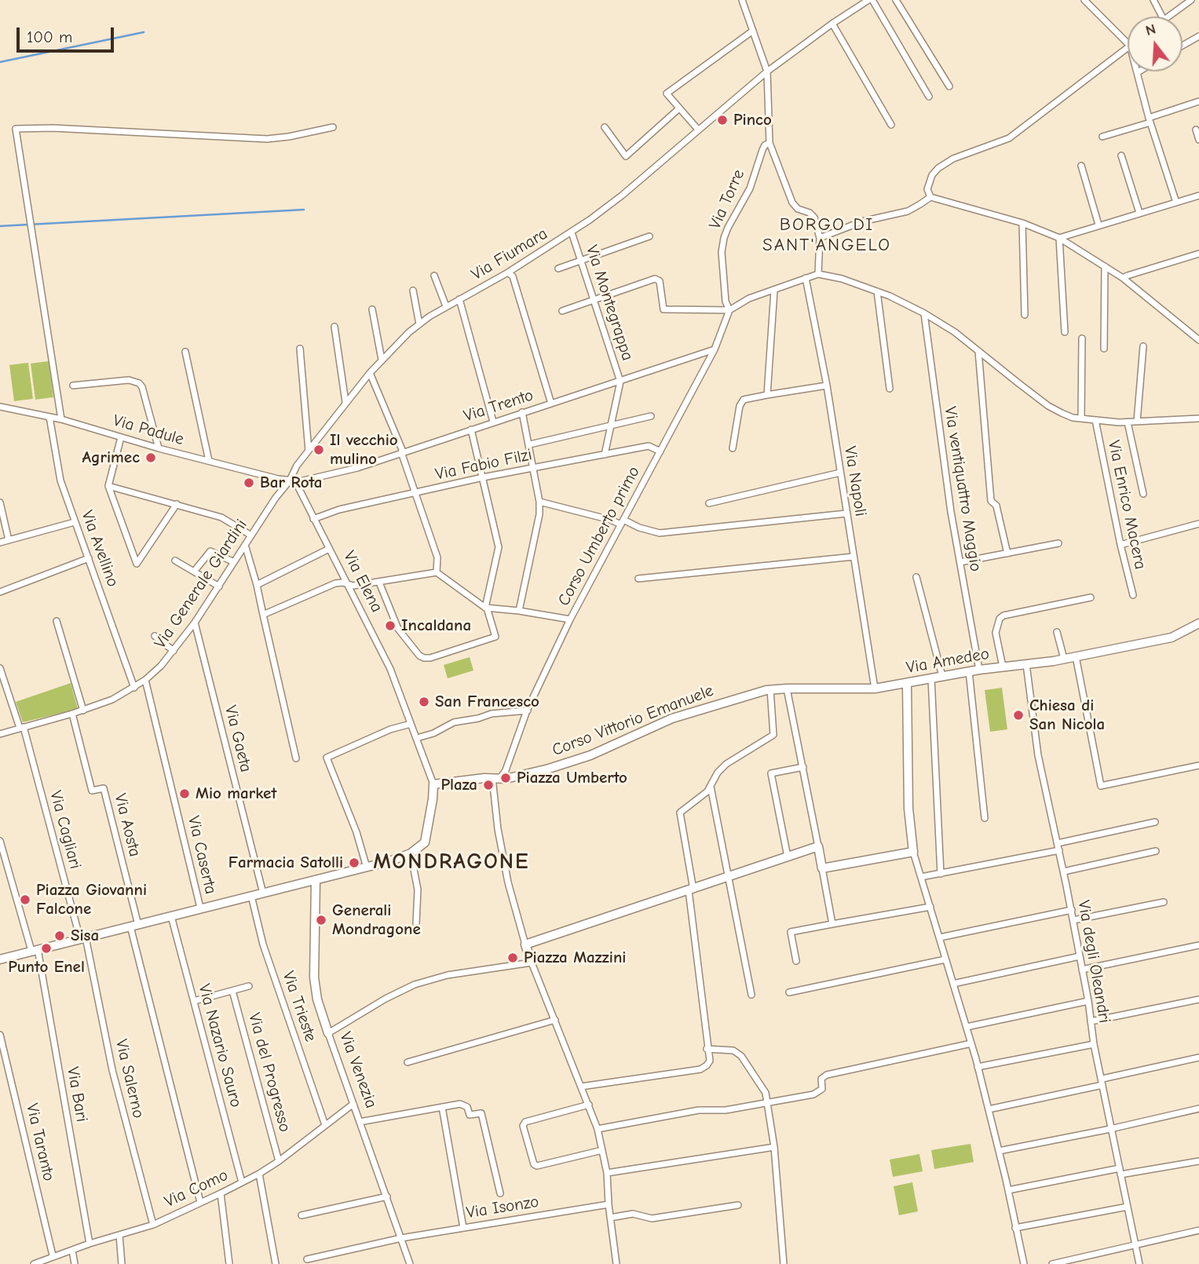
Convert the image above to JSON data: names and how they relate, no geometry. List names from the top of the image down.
{
  "streets": {
    "street": [
      "Via Torre",
      "Via Fiumara",
      "Via Montegrappa",
      "Via Trento",
      "Via Padule",
      "Via Fabio Filzi",
      "Via Napoli",
      "Via ventiquattro Maggio",
      "Via Enrico Macera",
      "Corso Umberto primo",
      "Via Avellino",
      "Via Elena",
      "Via Generale Giardini",
      "Via Amedeo",
      "Corso Vittorio Emanuele",
      "Via Gaeta",
      "Via Aosta",
      "Via Cagliari",
      "Via Caserta",
      "Via degli Oleandri",
      "Via Trieste",
      "Via Nazario Sauro",
      "Via Venezia",
      "Via del Progresso",
      "Via Salerno",
      "Via Bari",
      "Via Taranto",
      "Via Como",
      "Via Isonzo"
    ]
  },
  "crossings": [
    ["Via Torre", "Via Fiumara"],
    ["Via Torre", "Corso Umberto primo"],
    ["Via Fiumara", "Via Montegrappa"],
    ["Via Fiumara", "Via Trento"],
    ["Via Fiumara", "Via Padule"],
    ["Via Fiumara", "Via Elena"],
    ["Via Fiumara", "Via Generale Giardini"],
    ["Via Montegrappa", "Via Trento"],
    ["Via Trento", "Via Padule"],
    ["Via Trento", "Corso Umberto primo"],
    ["Via Trento", "Via Elena"],
    ["Via Trento", "Via Generale Giardini"],
    ["Via Padule", "Via Avellino"],
    ["Via Padule", "Via Elena"],
    ["Via Padule", "Via Generale Giardini"],
    ["Via Fabio Filzi", "Corso Umberto primo"],
    ["Via Fabio Filzi", "Via Elena"],
    ["Via Napoli", "Via Amedeo"],
    ["Via Napoli", "Corso Vittorio Emanuele"],
    ["Via ventiquattro Maggio", "Via Amedeo"],
    ["Corso Umberto primo", "Corso Vittorio Emanuele"],
    ["Via Avellino", "Via Generale Giardini"],
    ["Via Elena", "Via Generale Giardini"],
    ["Via Elena", "Corso Vittorio Emanuele"],
    ["Via Generale Giardini", "Via Gaeta"],
    ["Via Generale Giardini", "Via Aosta"],
    ["Via Generale Giardini", "Via Cagliari"],
    ["Via Generale Giardini", "Via Caserta"],
    ["Via Amedeo", "Corso Vittorio Emanuele"],
    ["Via Amedeo", "Via degli Oleandri"],
    ["Via Cagliari", "Via Salerno"],
    ["Via Trieste", "Via Como"],
    ["Via Nazario Sauro", "Via Como"],
    ["Via Venezia", "Via Como"],
    ["Via Venezia", "Via Isonzo"],
    ["Via del Progresso", "Via Como"],
    ["Via Salerno", "Via Como"],
    ["Via Bari", "Via Como"],
    ["Via Taranto", "Via Como"]
  ],
  "districts": ["BORGO DI SANT'ANGELO", "MONDRAGONE"],
  "places": [
    "Pinco",
    "Il vecchio mulino",
    "Agrimec",
    "Bar Rota",
    "Incaldana",
    "San Francesco",
    "Chiesa di San Nicola",
    "Piazza Umberto",
    "Plaza",
    "Mio market",
    "Farmacia Satolli",
    "Piazza Giovanni Falcone",
    "Generali Mondragone",
    "Sisa",
    "Punto Enel",
    "Piazza Mazzini"
  ],
  "scale_bar": "100 m",
  "north": "top"
}
